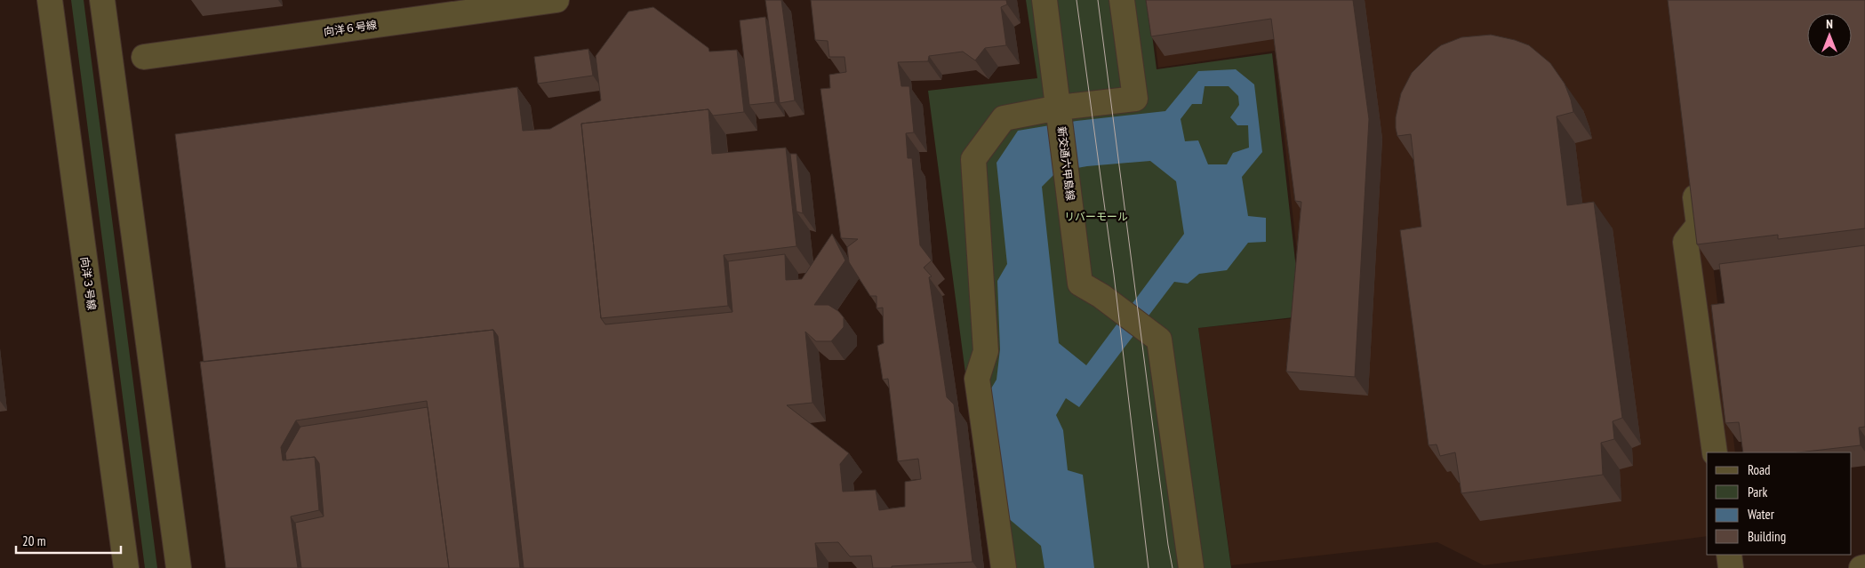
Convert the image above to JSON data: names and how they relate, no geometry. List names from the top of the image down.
{
  "streets": {
    "street": ["向洋６号線", "新交通六甲島線", "向洋３号線"]
  },
  "parks": ["リバーモール"],
  "legend": [
    "Road",
    "Park",
    "Water",
    "Building"
  ],
  "scale_bar": "20 m",
  "north": "top"
}
